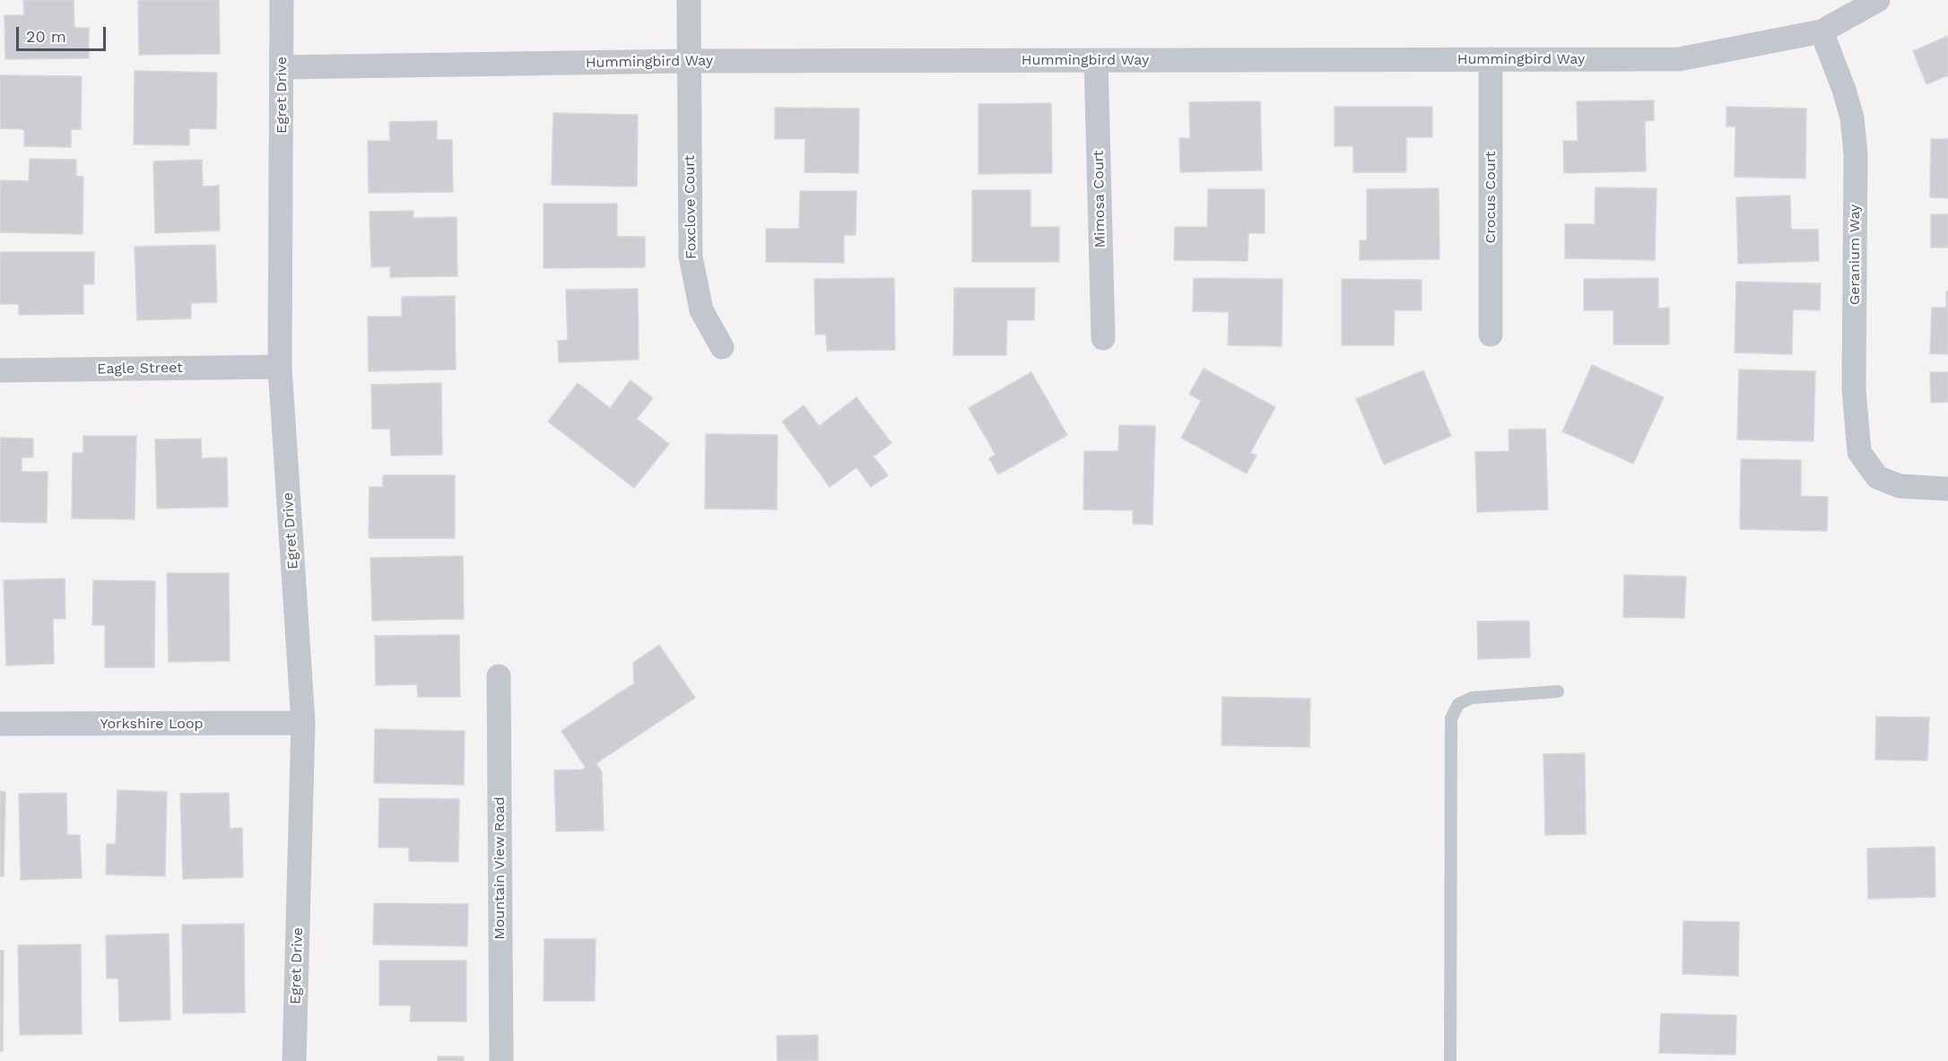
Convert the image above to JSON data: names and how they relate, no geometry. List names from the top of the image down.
{
  "streets": {
    "street": [
      "Hummingbird Way",
      "Egret Drive",
      "Crocus Court",
      "Mimosa Court",
      "Foxclove Court",
      "Geranium Way",
      "Eagle Street",
      "Yorkshire Loop",
      "Mountain View Road"
    ]
  },
  "crossings": [
    ["Hummingbird Way", "Egret Drive"],
    ["Hummingbird Way", "Crocus Court"],
    ["Hummingbird Way", "Mimosa Court"],
    ["Hummingbird Way", "Foxclove Court"],
    ["Hummingbird Way", "Geranium Way"],
    ["Egret Drive", "Eagle Street"],
    ["Egret Drive", "Yorkshire Loop"]
  ],
  "scale_bar": "20 m"
}
